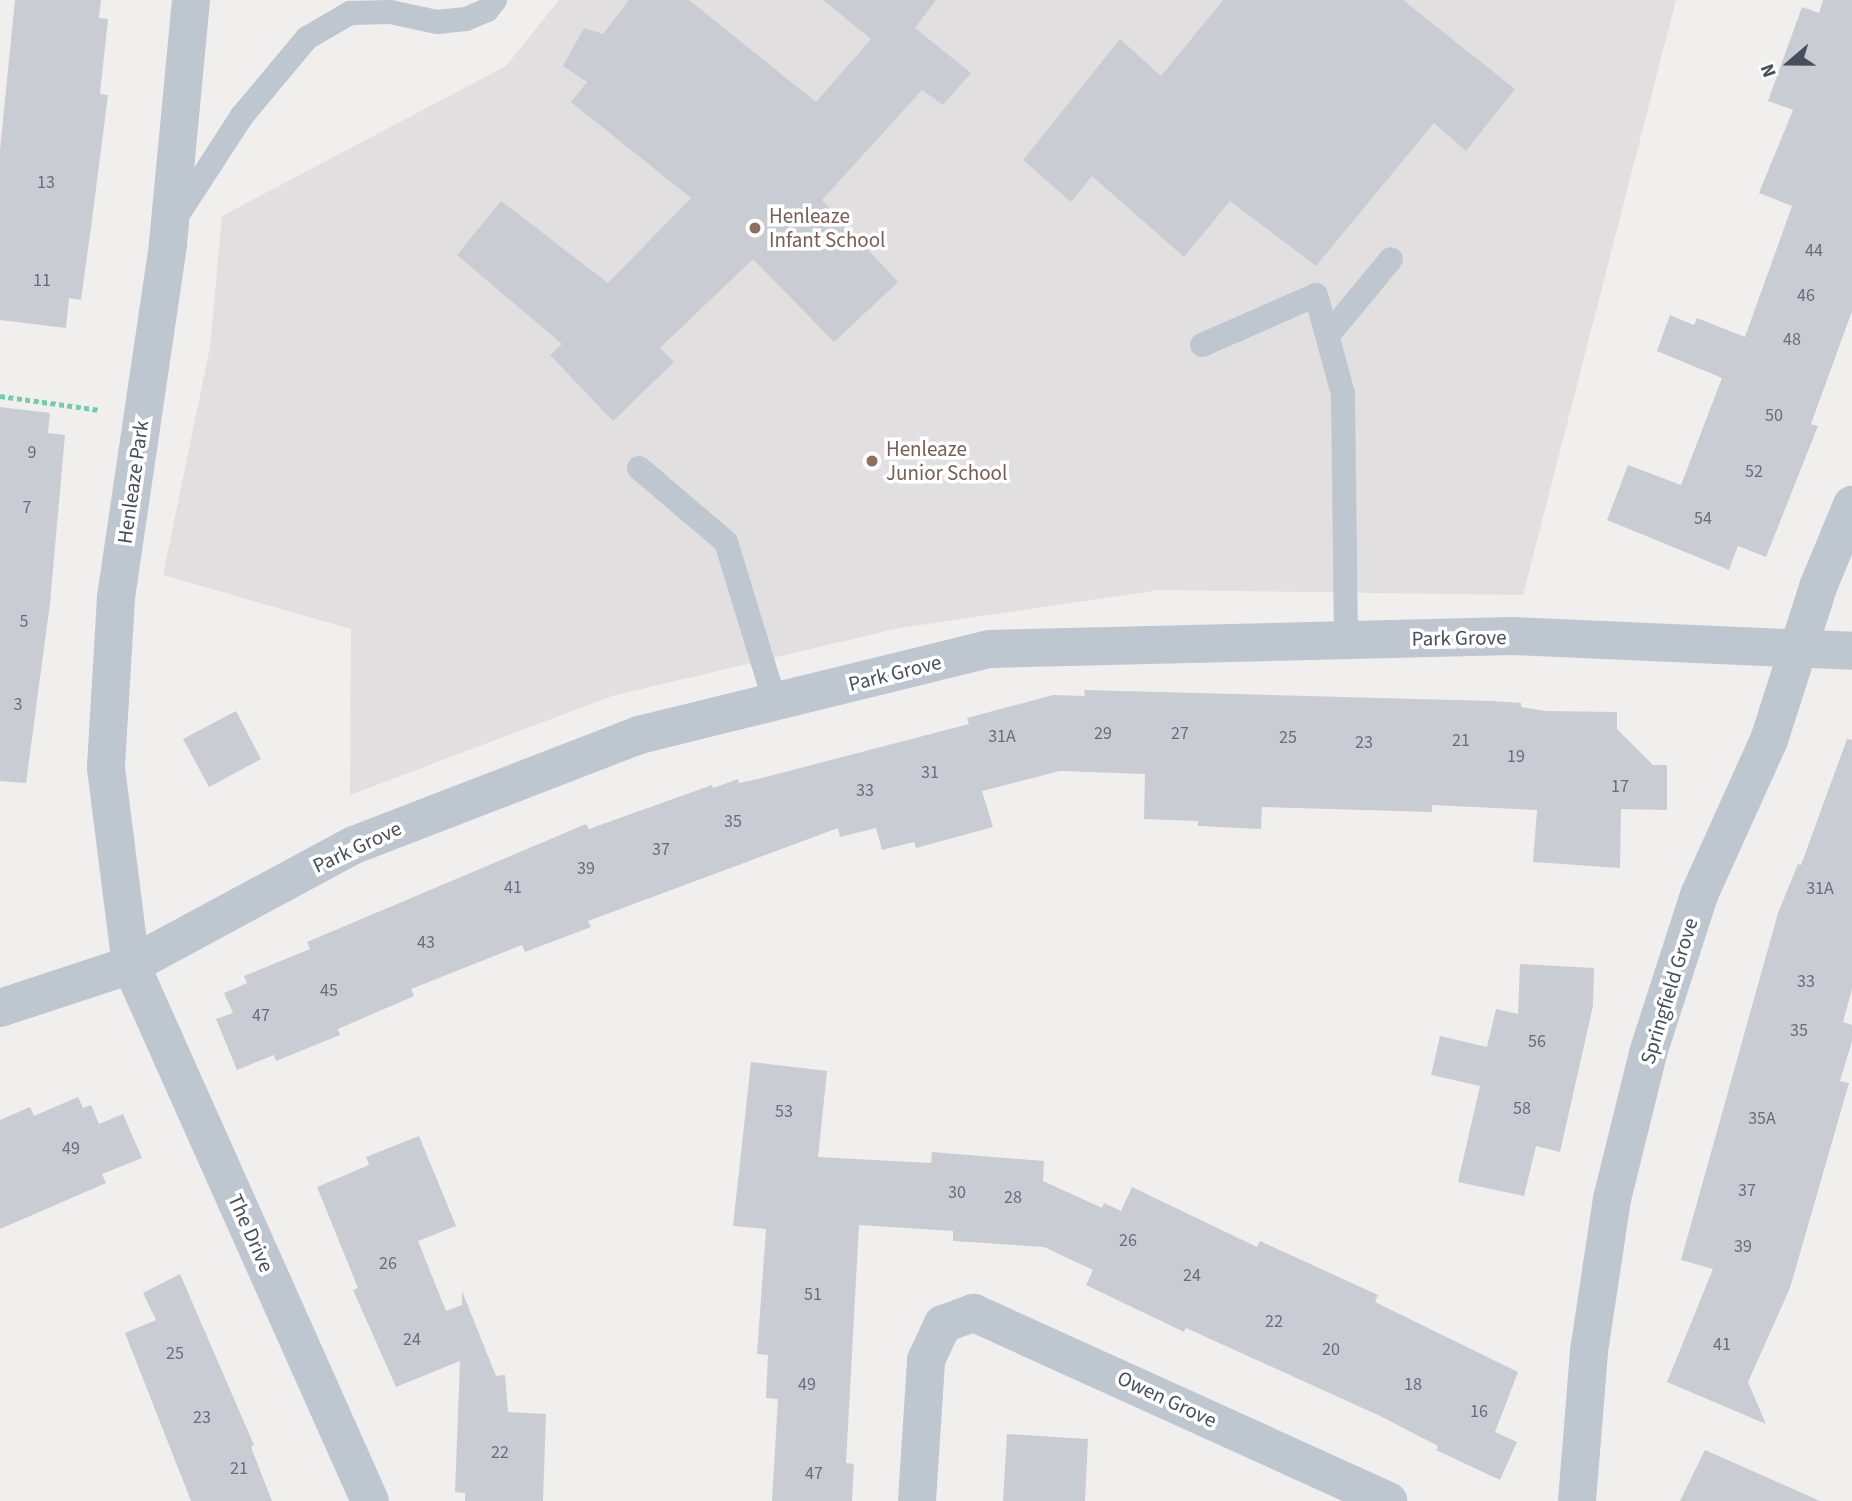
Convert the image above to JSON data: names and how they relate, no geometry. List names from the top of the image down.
{
  "streets": {
    "street": [
      "Henleaze Park",
      "Park Grove",
      "Springfield Grove",
      "The Drive",
      "Owen Grove"
    ]
  },
  "crossings": [
    ["Henleaze Park", "Park Grove"],
    ["Henleaze Park", "The Drive"],
    ["Park Grove", "Springfield Grove"],
    ["Park Grove", "The Drive"]
  ],
  "places": ["Henleaze Infant School", "Henleaze Junior School"],
  "house_numbers": [
    "13",
    "44",
    "11",
    "46",
    "48",
    "50",
    "9",
    "52",
    "7",
    "54",
    "5",
    "3",
    "29",
    "27",
    "31A",
    "25",
    "21",
    "23",
    "19",
    "31",
    "17",
    "33",
    "35",
    "37",
    "39",
    "41",
    "31A",
    "43",
    "33",
    "45",
    "47",
    "35",
    "56",
    "58",
    "53",
    "35A",
    "49",
    "37",
    "30",
    "28",
    "26",
    "39",
    "26",
    "24",
    "51",
    "22",
    "24",
    "41",
    "20",
    "25",
    "49",
    "18",
    "16",
    "23",
    "22",
    "21",
    "47"
  ],
  "north": "left"
}
